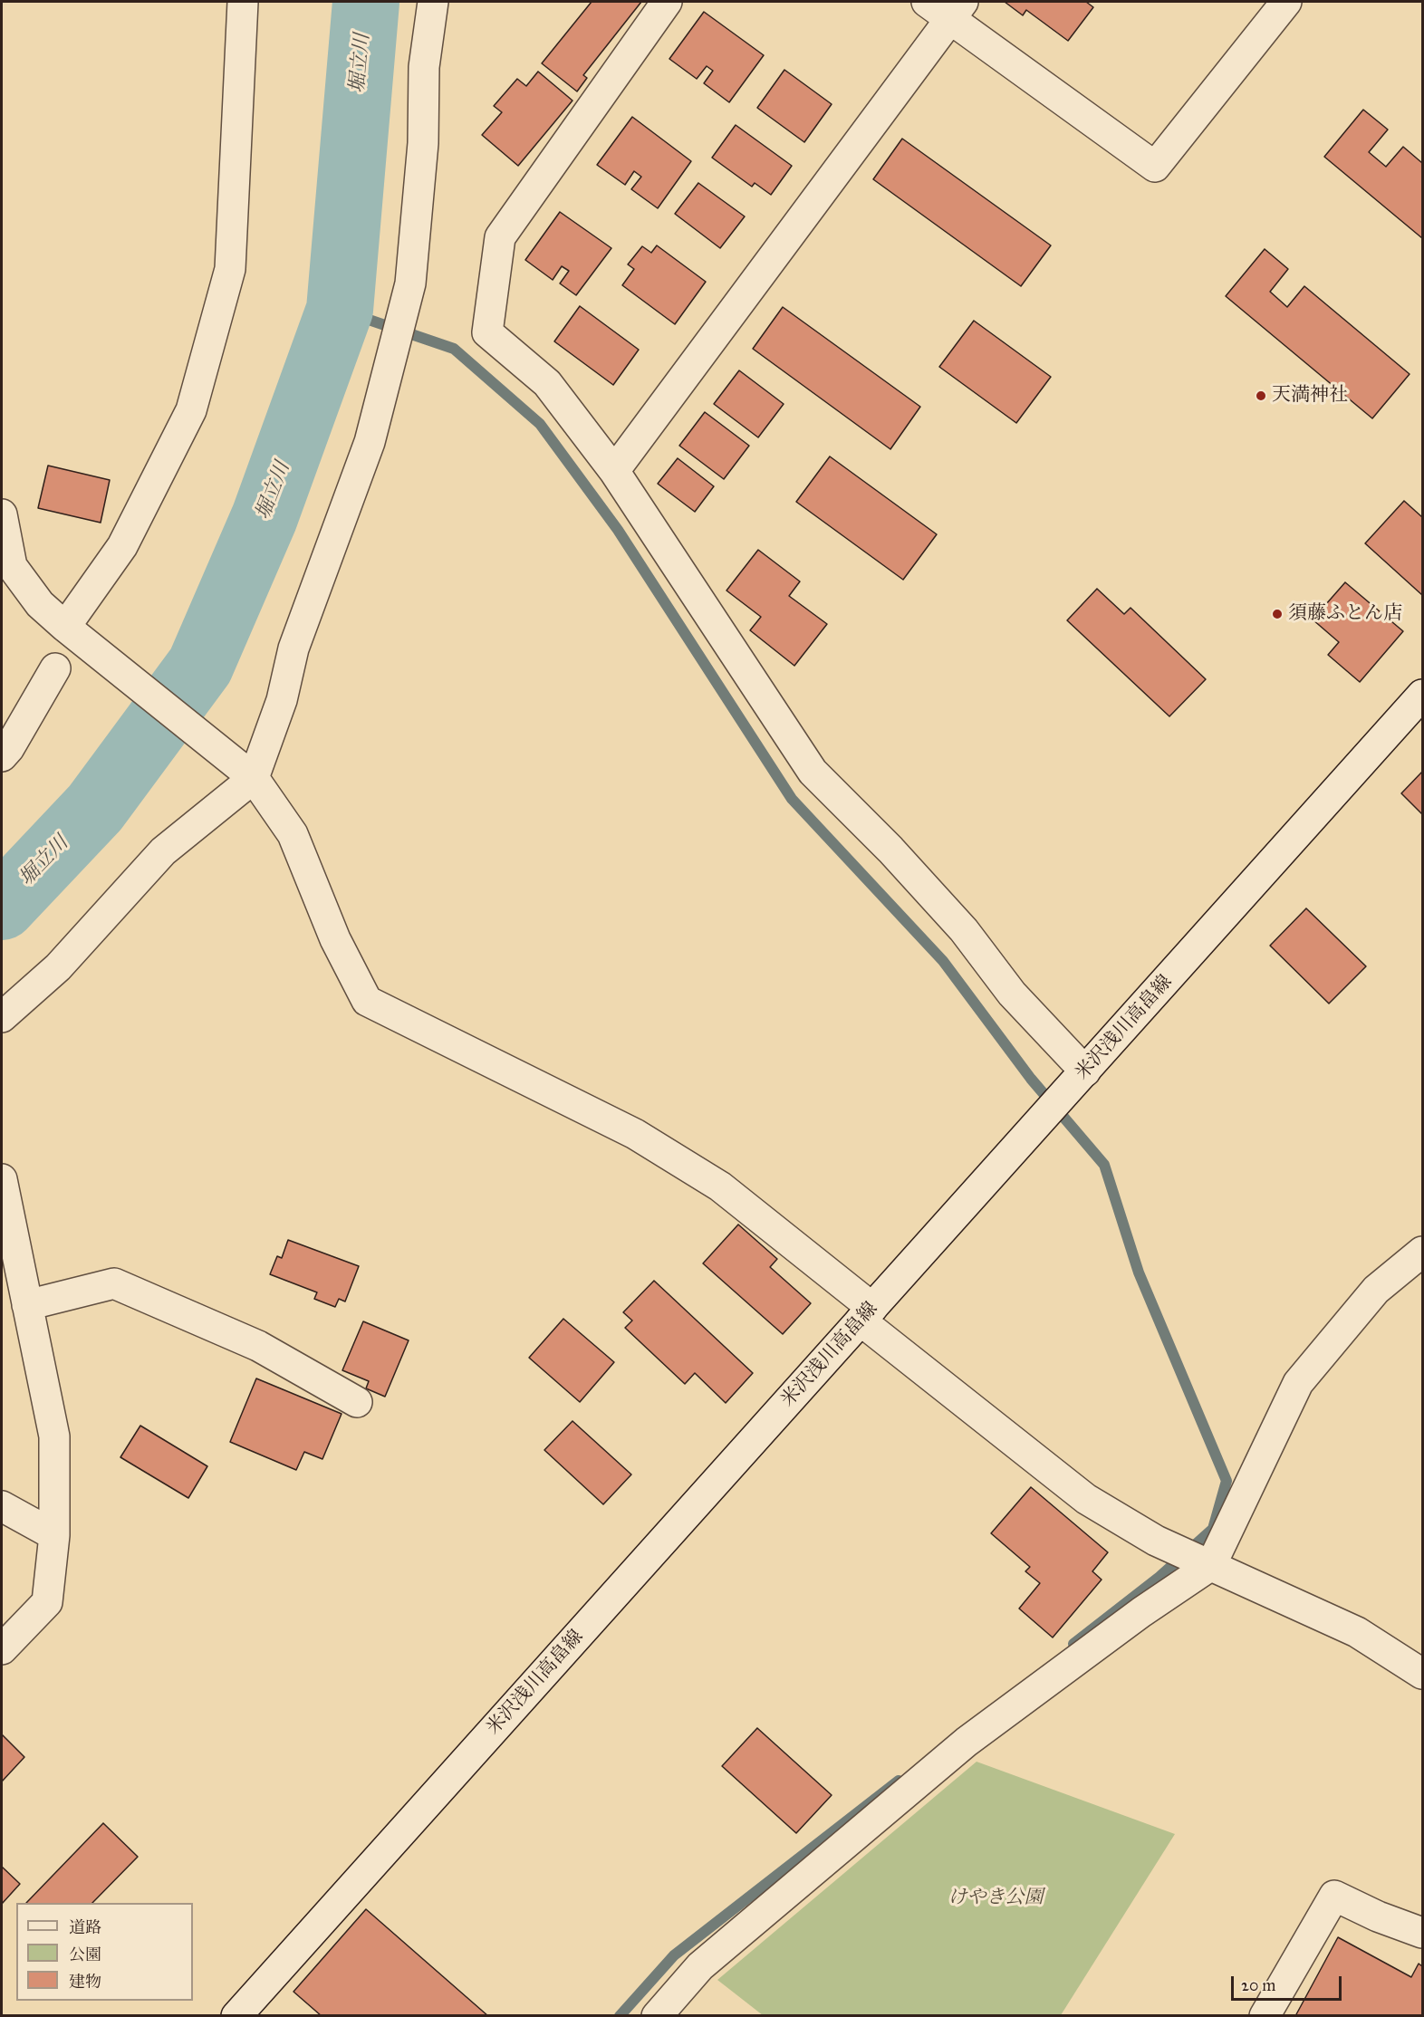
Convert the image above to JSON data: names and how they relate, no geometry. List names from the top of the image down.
{
  "streets": {
    "street": ["米沢浅川高畠線"]
  },
  "water": ["堀立川"],
  "parks": ["けやき公園"],
  "places": ["天満神社", "須藤ふとん店"],
  "legend": ["道路", "公園", "建物"],
  "scale_bar": "20 m"
}
